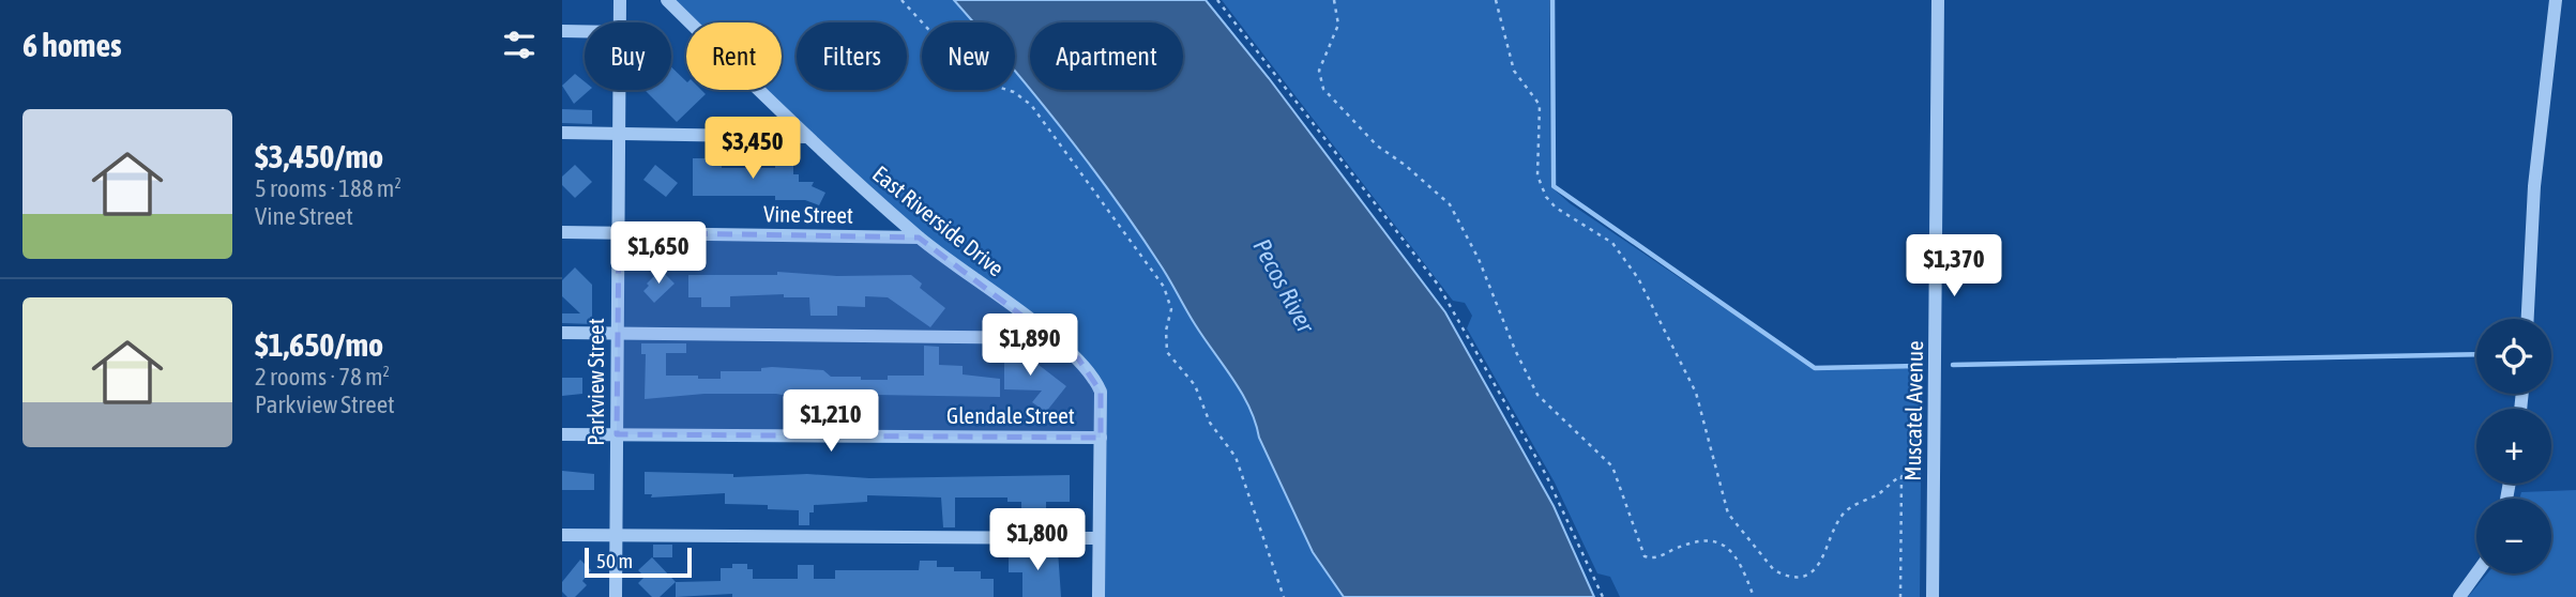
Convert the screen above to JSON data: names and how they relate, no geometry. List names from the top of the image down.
{
  "streets": {
    "street": [
      "Vine Street",
      "East Riverside Drive",
      "Parkview Street",
      "Muscatel Avenue",
      "Glendale Street"
    ]
  },
  "crossings": [
    ["Vine Street", "East Riverside Drive"],
    ["Vine Street", "Parkview Street"],
    ["East Riverside Drive", "Glendale Street"],
    ["Parkview Street", "Glendale Street"]
  ],
  "water": ["Pecos River"],
  "scale_bar": "50 m",
  "page": {
    "heading": "6 homes",
    "chip": [
      "Buy",
      "Rent",
      "Filters",
      "New",
      "Apartment"
    ],
    "list": [
      {
        "name": "$3,450/mo",
        "note": "5 rooms · 188 m² · Vine Street"
      },
      {
        "name": "$1,650/mo",
        "note": "2 rooms · 78 m² · Parkview Street"
      }
    ],
    "price": [
      "$3,450",
      "$1,650",
      "$1,370",
      "$1,890",
      "$1,210",
      "$1,800"
    ],
    "map_buttons": ["+", "−"],
    "scale": "50 m"
  }
}
